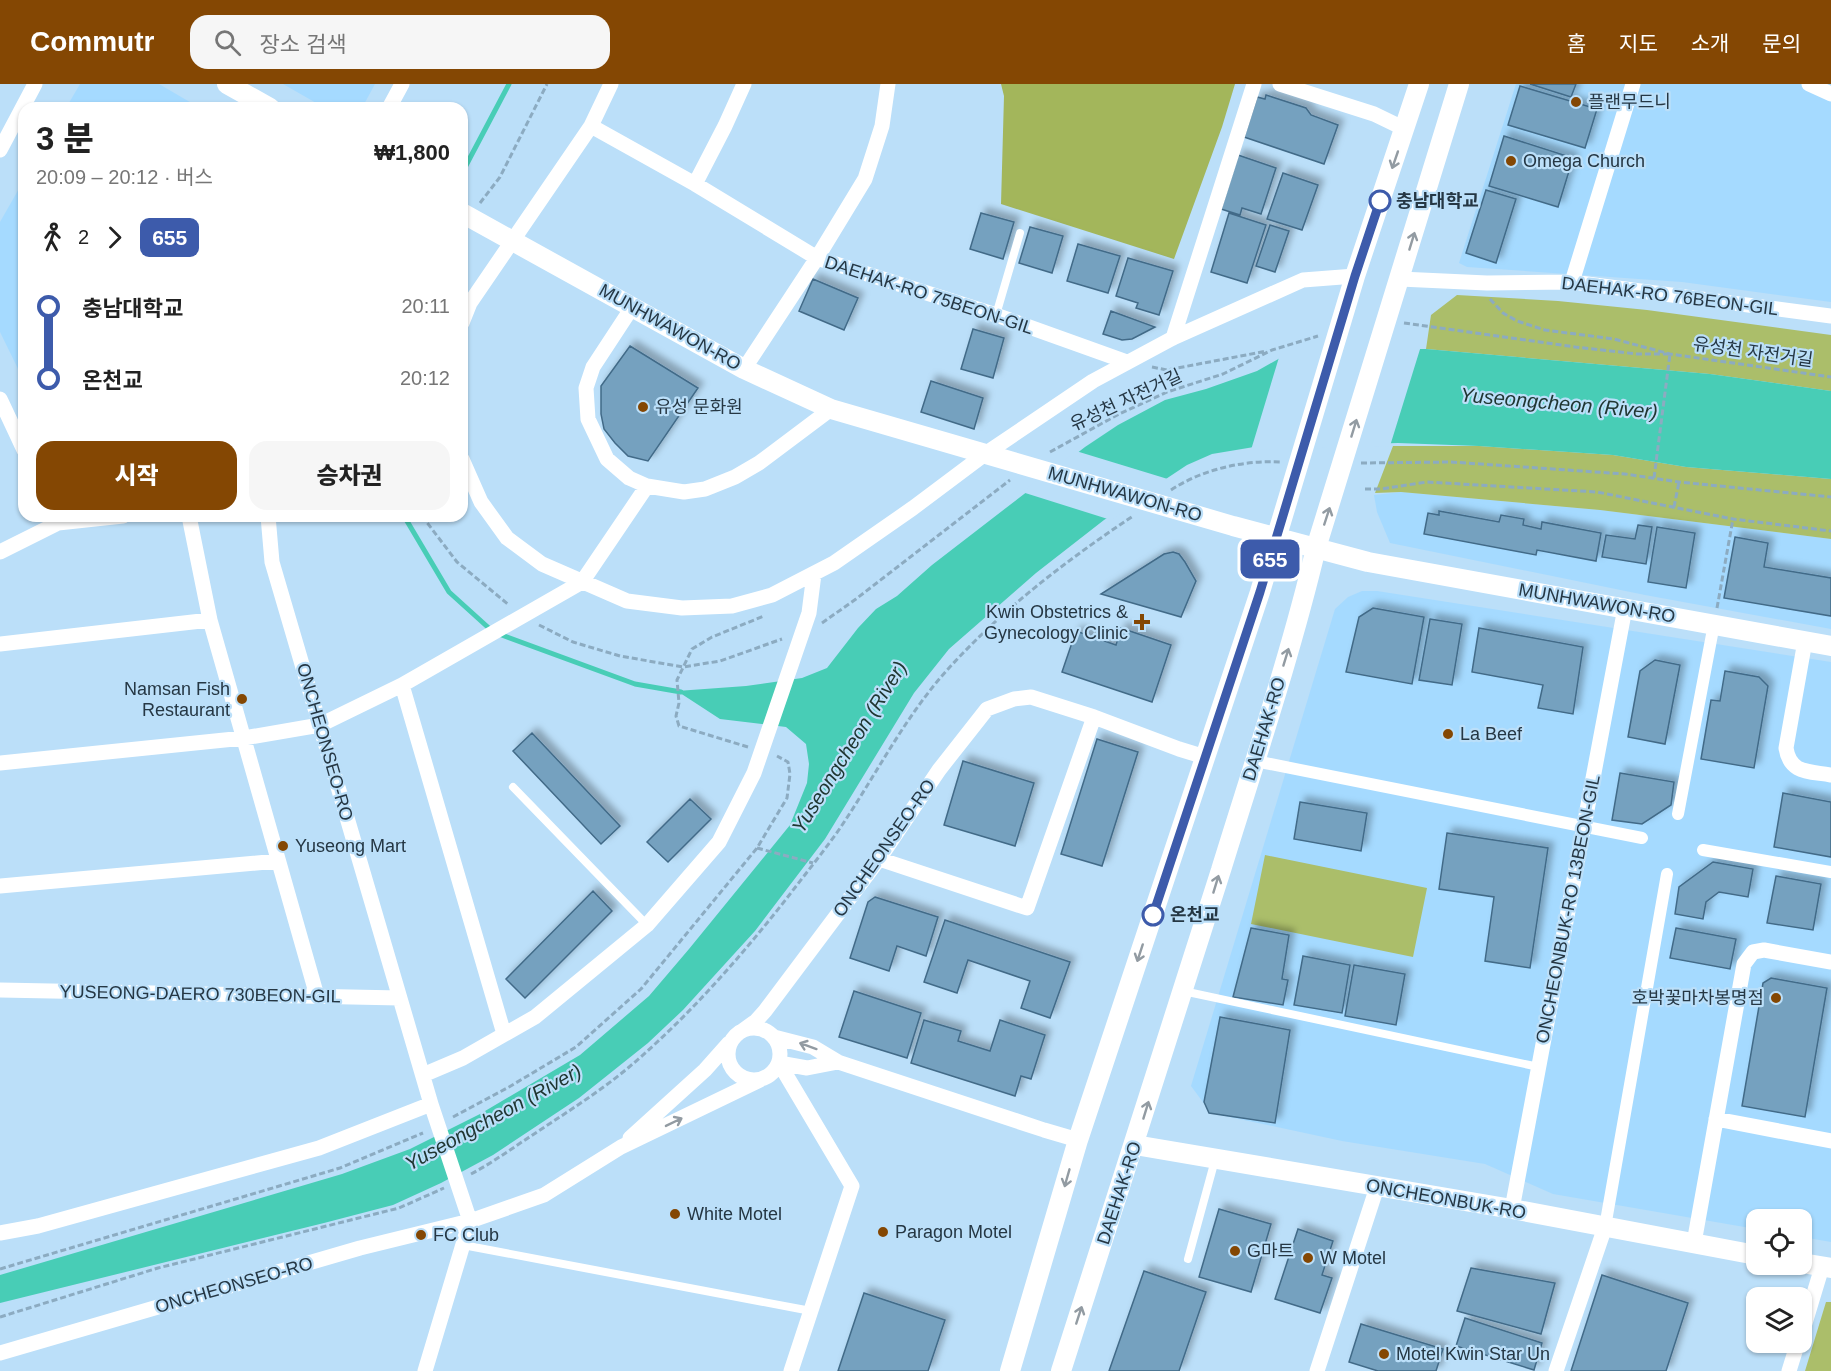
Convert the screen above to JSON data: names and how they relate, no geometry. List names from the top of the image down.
{
  "streets": {
    "street": [
      "DAEHAK-RO 75BEON-GIL",
      "DAEHAK-RO 76BEON-GIL",
      "MUNHWAWON-RO",
      "DAEHAK-RO",
      "ONCHEONSEO-RO",
      "ONCHEONBUK-RO 13BEON-GIL",
      "YUSEONG-DAERO 730BEON-GIL",
      "ONCHEONBUK-RO"
    ],
    "path": ["유성천 자전거길"]
  },
  "crossings": [
    ["DAEHAK-RO 76BEON-GIL", "유성천 자전거길"],
    ["DAEHAK-RO 76BEON-GIL", "DAEHAK-RO"],
    ["MUNHWAWON-RO", "DAEHAK-RO"],
    ["MUNHWAWON-RO", "ONCHEONBUK-RO 13BEON-GIL"],
    ["유성천 자전거길", "DAEHAK-RO"],
    ["DAEHAK-RO", "ONCHEONBUK-RO"],
    ["ONCHEONSEO-RO", "YUSEONG-DAERO 730BEON-GIL"],
    ["ONCHEONBUK-RO 13BEON-GIL", "ONCHEONBUK-RO"]
  ],
  "water": ["Yuseongcheon (River)"],
  "places": {
    "other": [
      "플랜무드니",
      "Omega Church",
      "충남대학교",
      "유성 문화원",
      "Namsan Fish Restaurant",
      "La Beef",
      "Yuseong Mart",
      "온천교",
      "호박꽃마차봉명점",
      "White Motel",
      "Paragon Motel",
      "FC Club",
      "G마트",
      "W Motel",
      "Motel Kwin Star Un"
    ],
    "health": ["Kwin Obstetrics & Gynecology Clinic"]
  },
  "lines": ["bus line 655"],
  "page": {
    "header": "Commutr",
    "search": "장소 검색",
    "nav": [
      "홈",
      "지도",
      "소개",
      "문의"
    ],
    "on_map": "655",
    "heading": ["3 분", "20:09 – 20:12 · 버스", "₩1,800"],
    "legs": ["2", "655"],
    "list": [
      {
        "name": "충남대학교",
        "value": "20:11"
      },
      {
        "name": "온천교",
        "value": "20:12"
      }
    ],
    "buttons": ["시작", "승차권"]
  }
}
